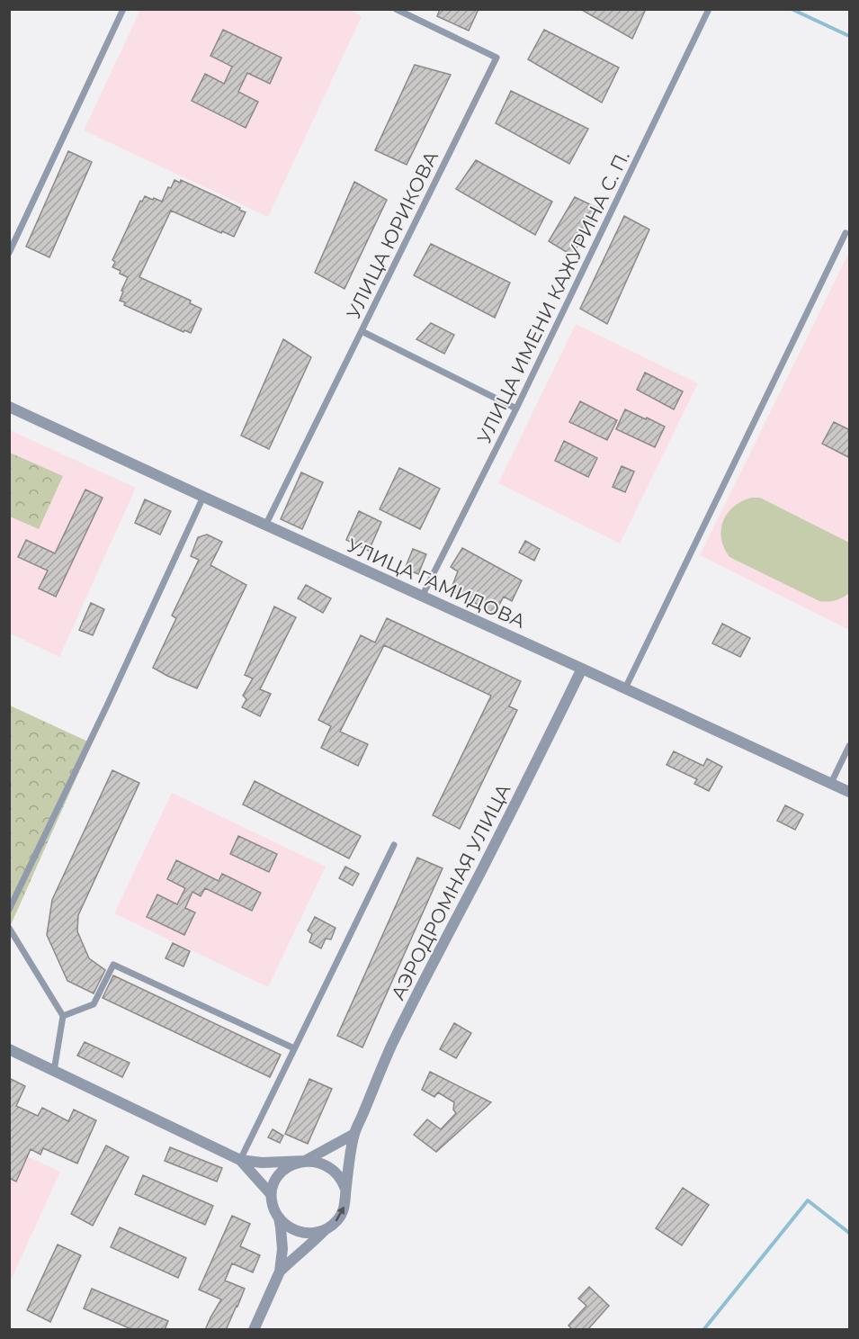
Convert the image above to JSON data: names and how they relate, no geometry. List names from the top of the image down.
{
  "streets": {
    "street": ["УЛИЦА ГАМИДОВА", "АЭРОДРОМНАЯ УЛИЦА"],
    "lane": ["УЛИЦА ЮРИКОВА", "УЛИЦА ИМЕНИ КАЖУРИНА С. П."]
  },
  "crossings": [
    ["УЛИЦА ЮРИКОВА", "УЛИЦА ГАМИДОВА"],
    ["УЛИЦА ИМЕНИ КАЖУРИНА С. П.", "УЛИЦА ГАМИДОВА"],
    ["УЛИЦА ГАМИДОВА", "АЭРОДРОМНАЯ УЛИЦА"]
  ]
}
